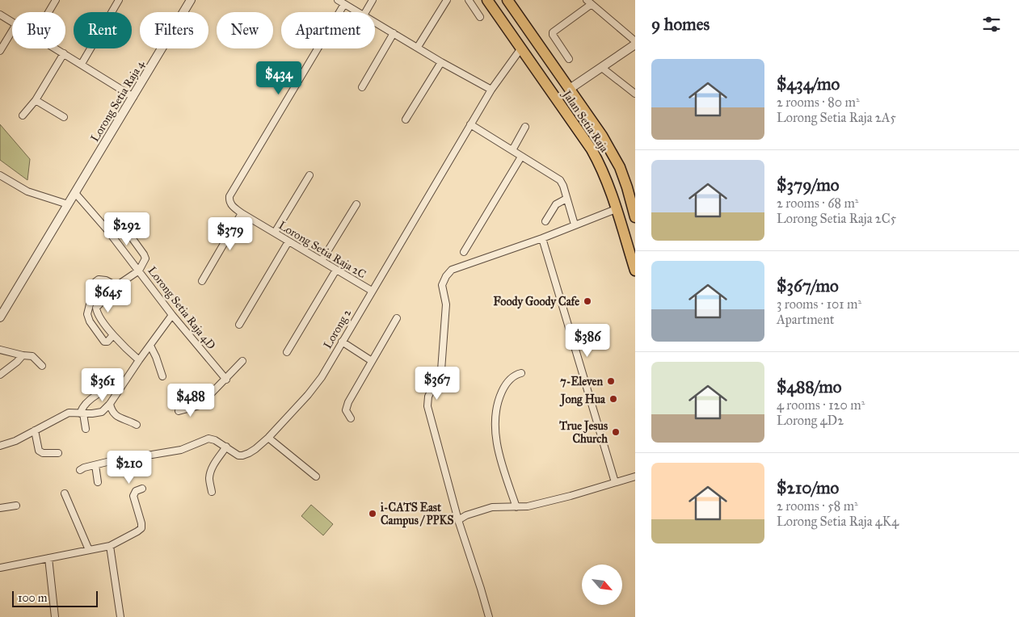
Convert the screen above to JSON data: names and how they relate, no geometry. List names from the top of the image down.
{
  "streets": {
    "main road": ["Jalan Setia Raja"],
    "street": [
      "Lorong Setia Raja 4",
      "Lorong Setia Raja 2C",
      "Lorong Setia Raja 4D",
      "Lorong 2"
    ]
  },
  "crossings": [
    ["Lorong Setia Raja 4", "Lorong Setia Raja 4D"],
    ["Jalan Setia Raja", "Lorong 2"],
    ["Lorong Setia Raja 2C", "Lorong 2"]
  ],
  "places": [
    "Foody Goody Cafe",
    "7-Eleven",
    "Jong Hua",
    "True Jesus Church",
    "i-CATS East Campus / PPKS"
  ],
  "scale_bar": "100 m",
  "north": "bottom right",
  "page": {
    "heading": "9 homes",
    "chip": [
      "Buy",
      "Rent",
      "Filters",
      "New",
      "Apartment"
    ],
    "list": [
      {
        "name": "$434/mo",
        "note": "2 rooms · 80 m² · Lorong Setia Raja 2A5"
      },
      {
        "name": "$379/mo",
        "note": "2 rooms · 68 m² · Lorong Setia Raja 2C5"
      },
      {
        "name": "$367/mo",
        "note": "3 rooms · 101 m² · Apartment"
      },
      {
        "name": "$488/mo",
        "note": "4 rooms · 120 m² · Lorong 4D2"
      },
      {
        "name": "$210/mo",
        "note": "2 rooms · 58 m² · Lorong Setia Raja 4K4"
      }
    ],
    "price": [
      "$434",
      "$292",
      "$379",
      "$645",
      "$386",
      "$367",
      "$361",
      "$488",
      "$210"
    ],
    "scale": "100 m"
  }
}
